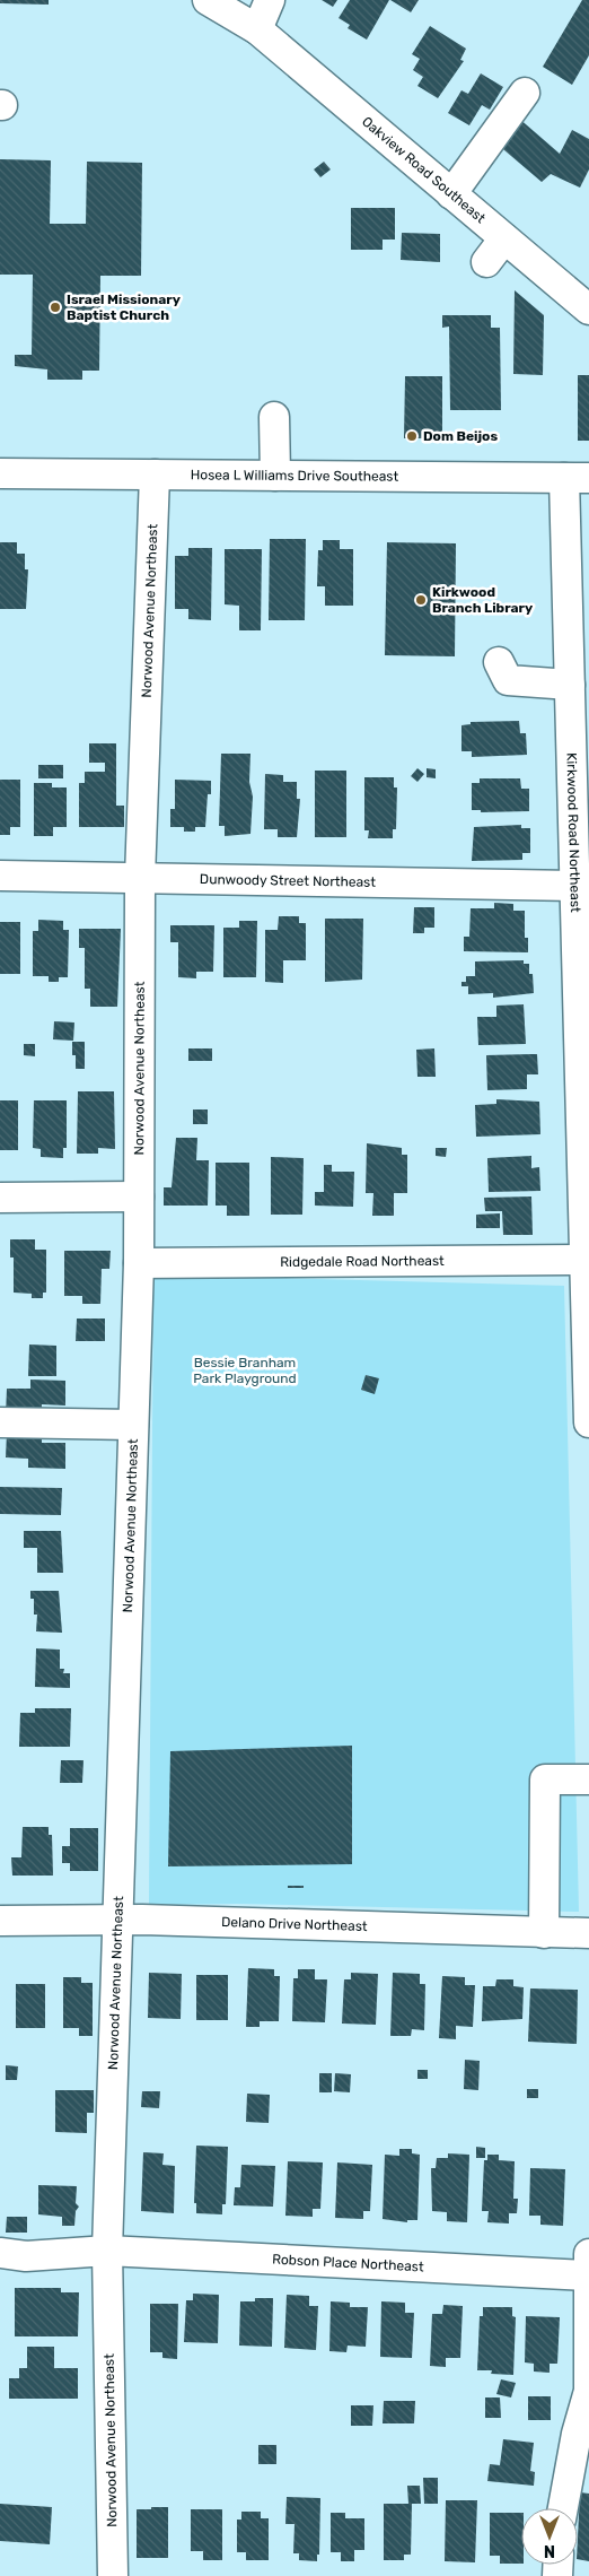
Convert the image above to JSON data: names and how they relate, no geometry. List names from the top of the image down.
{
  "streets": {
    "street": [
      "Oakview Road Southeast",
      "Hosea L Williams Drive Southeast",
      "Norwood Avenue Northeast",
      "Kirkwood Road Northeast",
      "Dunwoody Street Northeast",
      "Ridgedale Road Northeast",
      "Delano Drive Northeast",
      "Robson Place Northeast"
    ]
  },
  "crossings": [
    ["Hosea L Williams Drive Southeast", "Norwood Avenue Northeast"],
    ["Hosea L Williams Drive Southeast", "Kirkwood Road Northeast"],
    ["Norwood Avenue Northeast", "Dunwoody Street Northeast"],
    ["Norwood Avenue Northeast", "Ridgedale Road Northeast"],
    ["Norwood Avenue Northeast", "Delano Drive Northeast"],
    ["Norwood Avenue Northeast", "Robson Place Northeast"],
    ["Kirkwood Road Northeast", "Dunwoody Street Northeast"],
    ["Kirkwood Road Northeast", "Ridgedale Road Northeast"]
  ],
  "parks": ["Bessie Branham Park Playground"],
  "places": ["Israel Missionary Baptist Church", "Dom Beijos", "Kirkwood Branch Library"],
  "north": "bottom"
}
